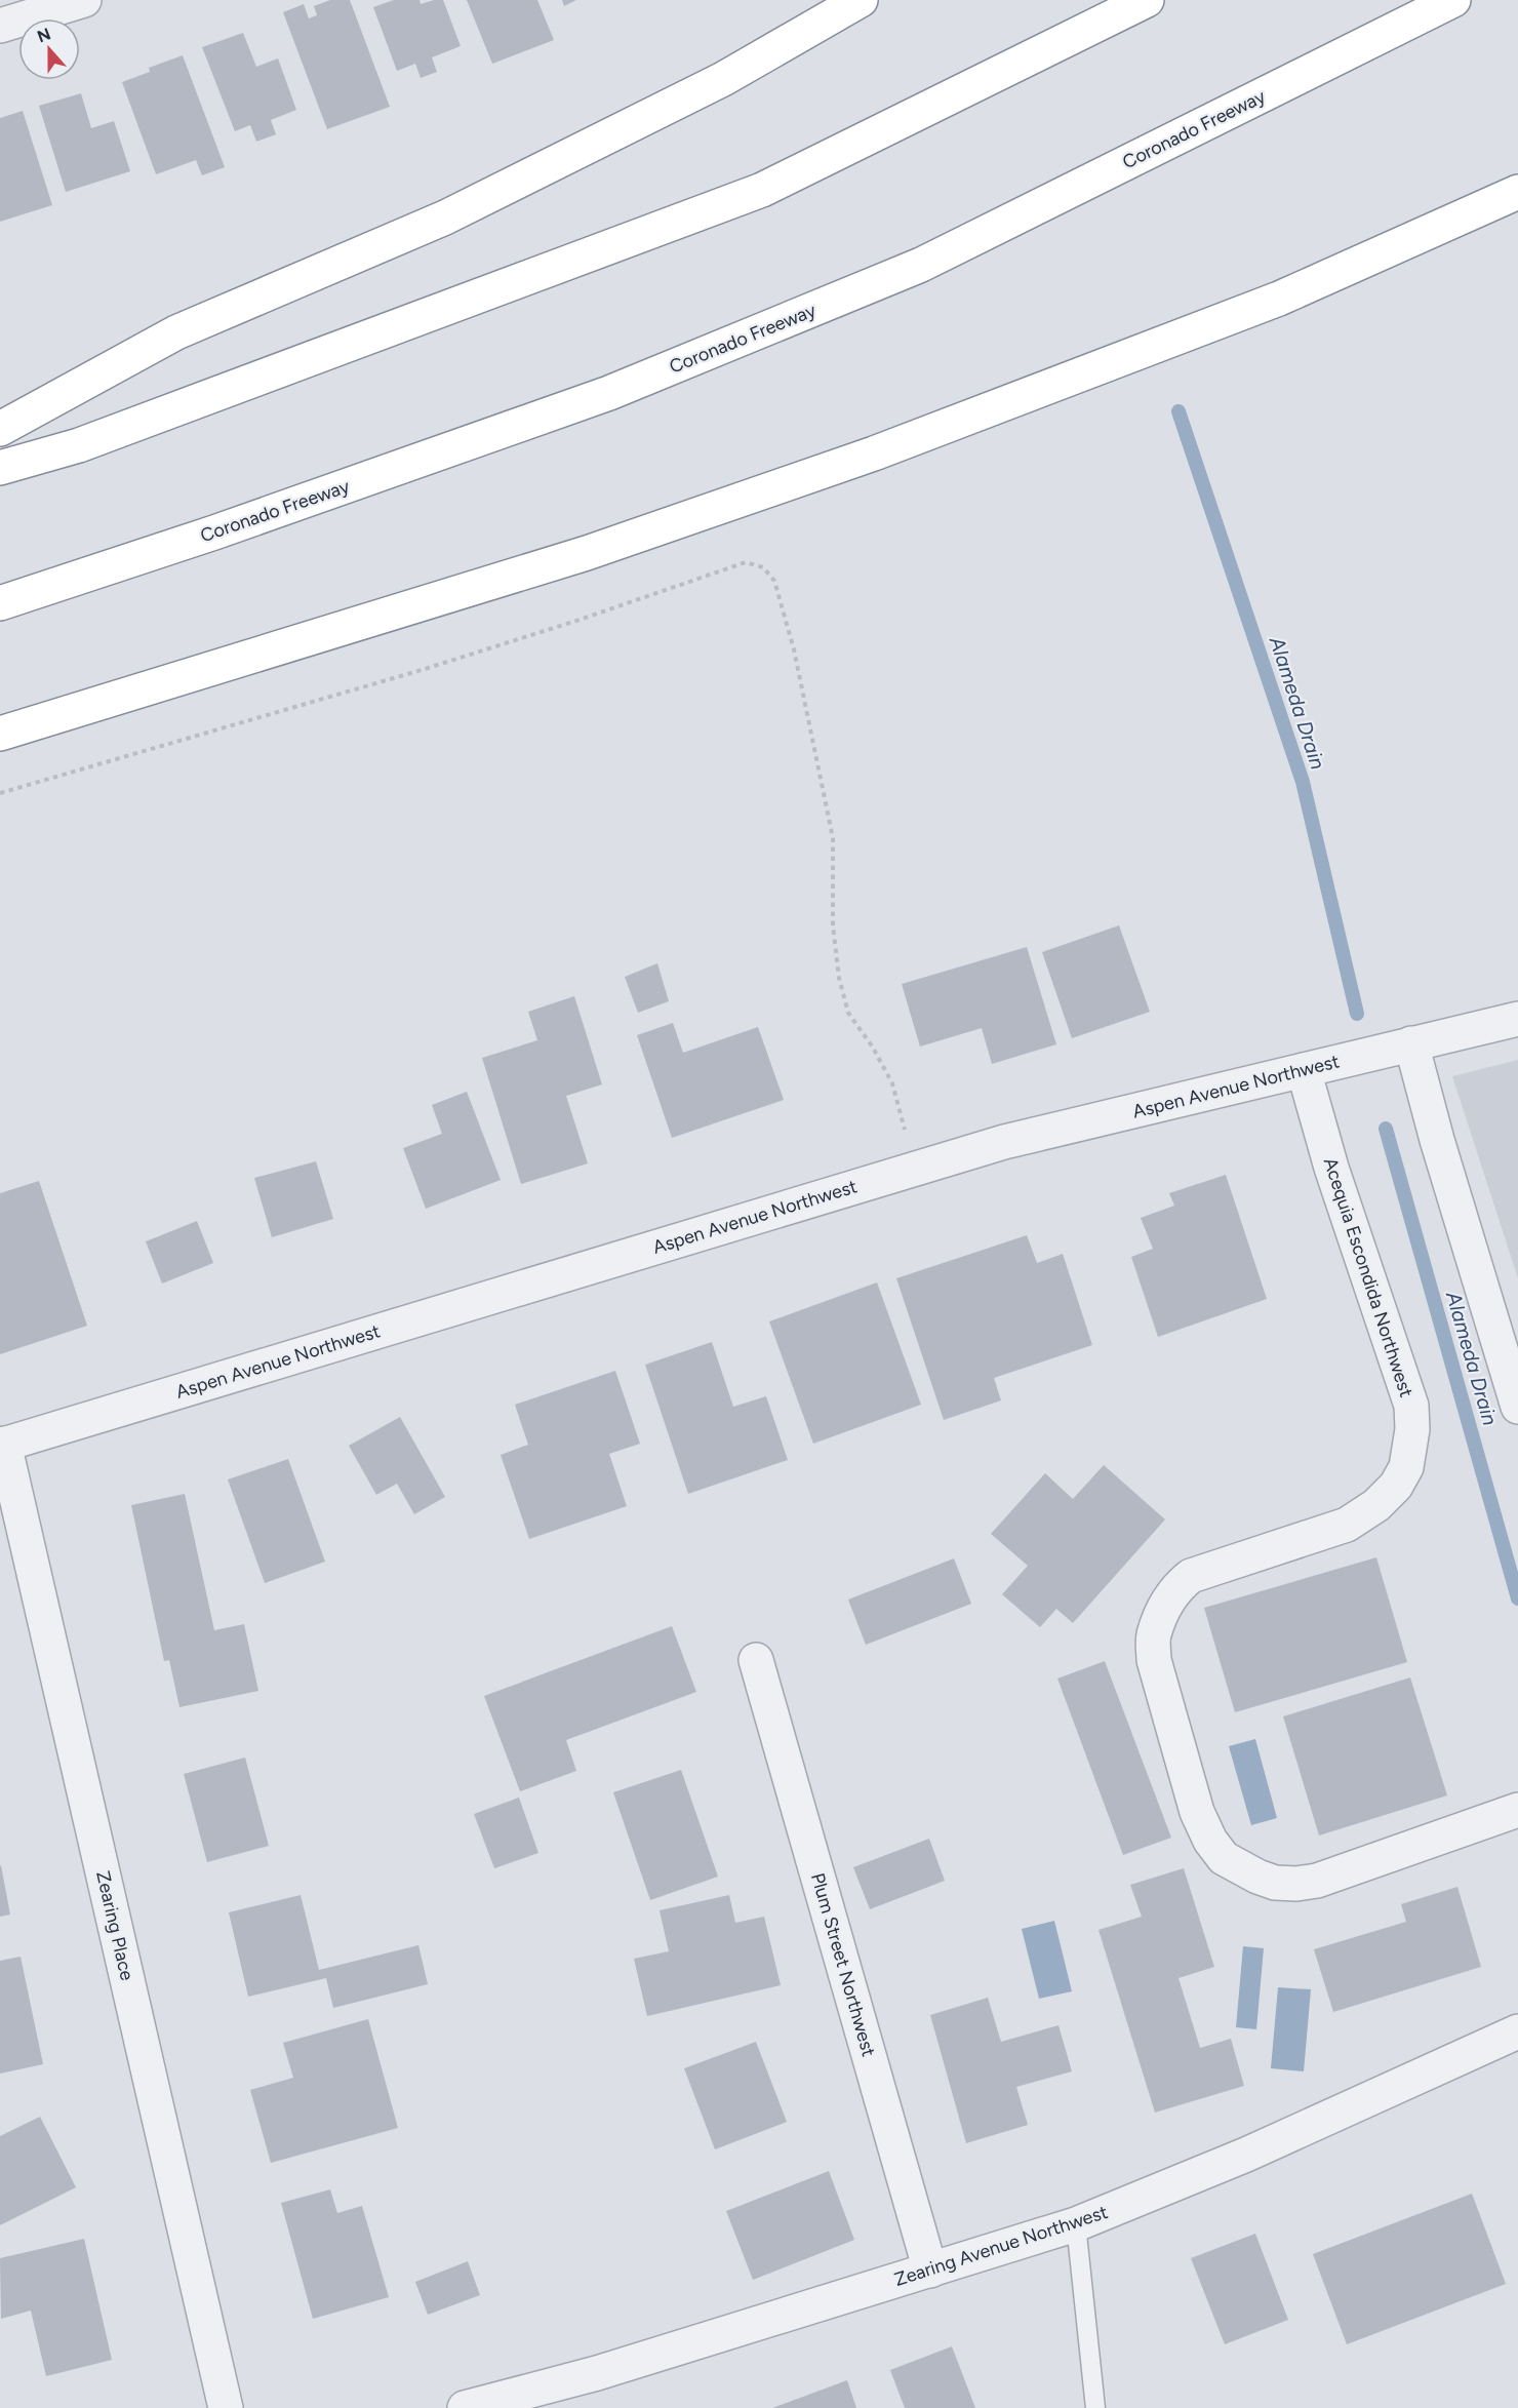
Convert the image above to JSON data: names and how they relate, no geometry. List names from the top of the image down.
{
  "streets": {
    "highway": ["Coronado Freeway"],
    "street": [
      "Aspen Avenue Northwest",
      "Acequia Escondida Northwest",
      "Zearing Place",
      "Plum Street Northwest",
      "Zearing Avenue Northwest"
    ]
  },
  "crossings": [
    ["Aspen Avenue Northwest", "Acequia Escondida Northwest"],
    ["Aspen Avenue Northwest", "Zearing Place"],
    ["Plum Street Northwest", "Zearing Avenue Northwest"]
  ],
  "water": ["Alameda Drain"],
  "north": "top"
}
